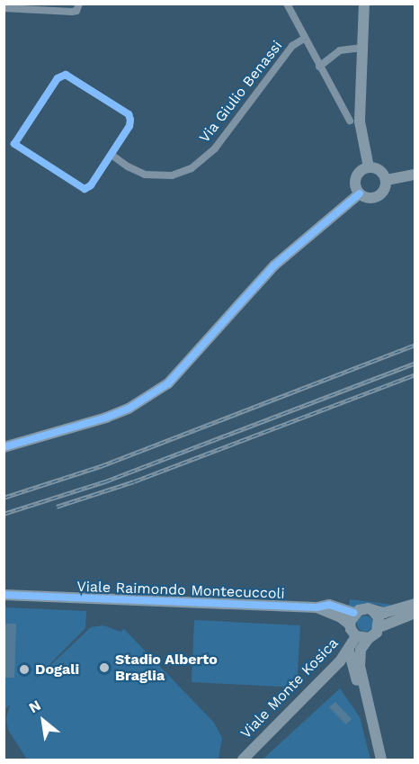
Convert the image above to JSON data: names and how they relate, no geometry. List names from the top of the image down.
{
  "streets": {
    "street": ["Via Giulio Benassi", "Viale Raimondo Montecuccoli", "Viale Monte Kosica"]
  },
  "crossings": [
    ["Viale Raimondo Montecuccoli", "Viale Monte Kosica"]
  ],
  "places": ["Stadio Alberto Braglia", "Dogali"],
  "north": "top left"
}
